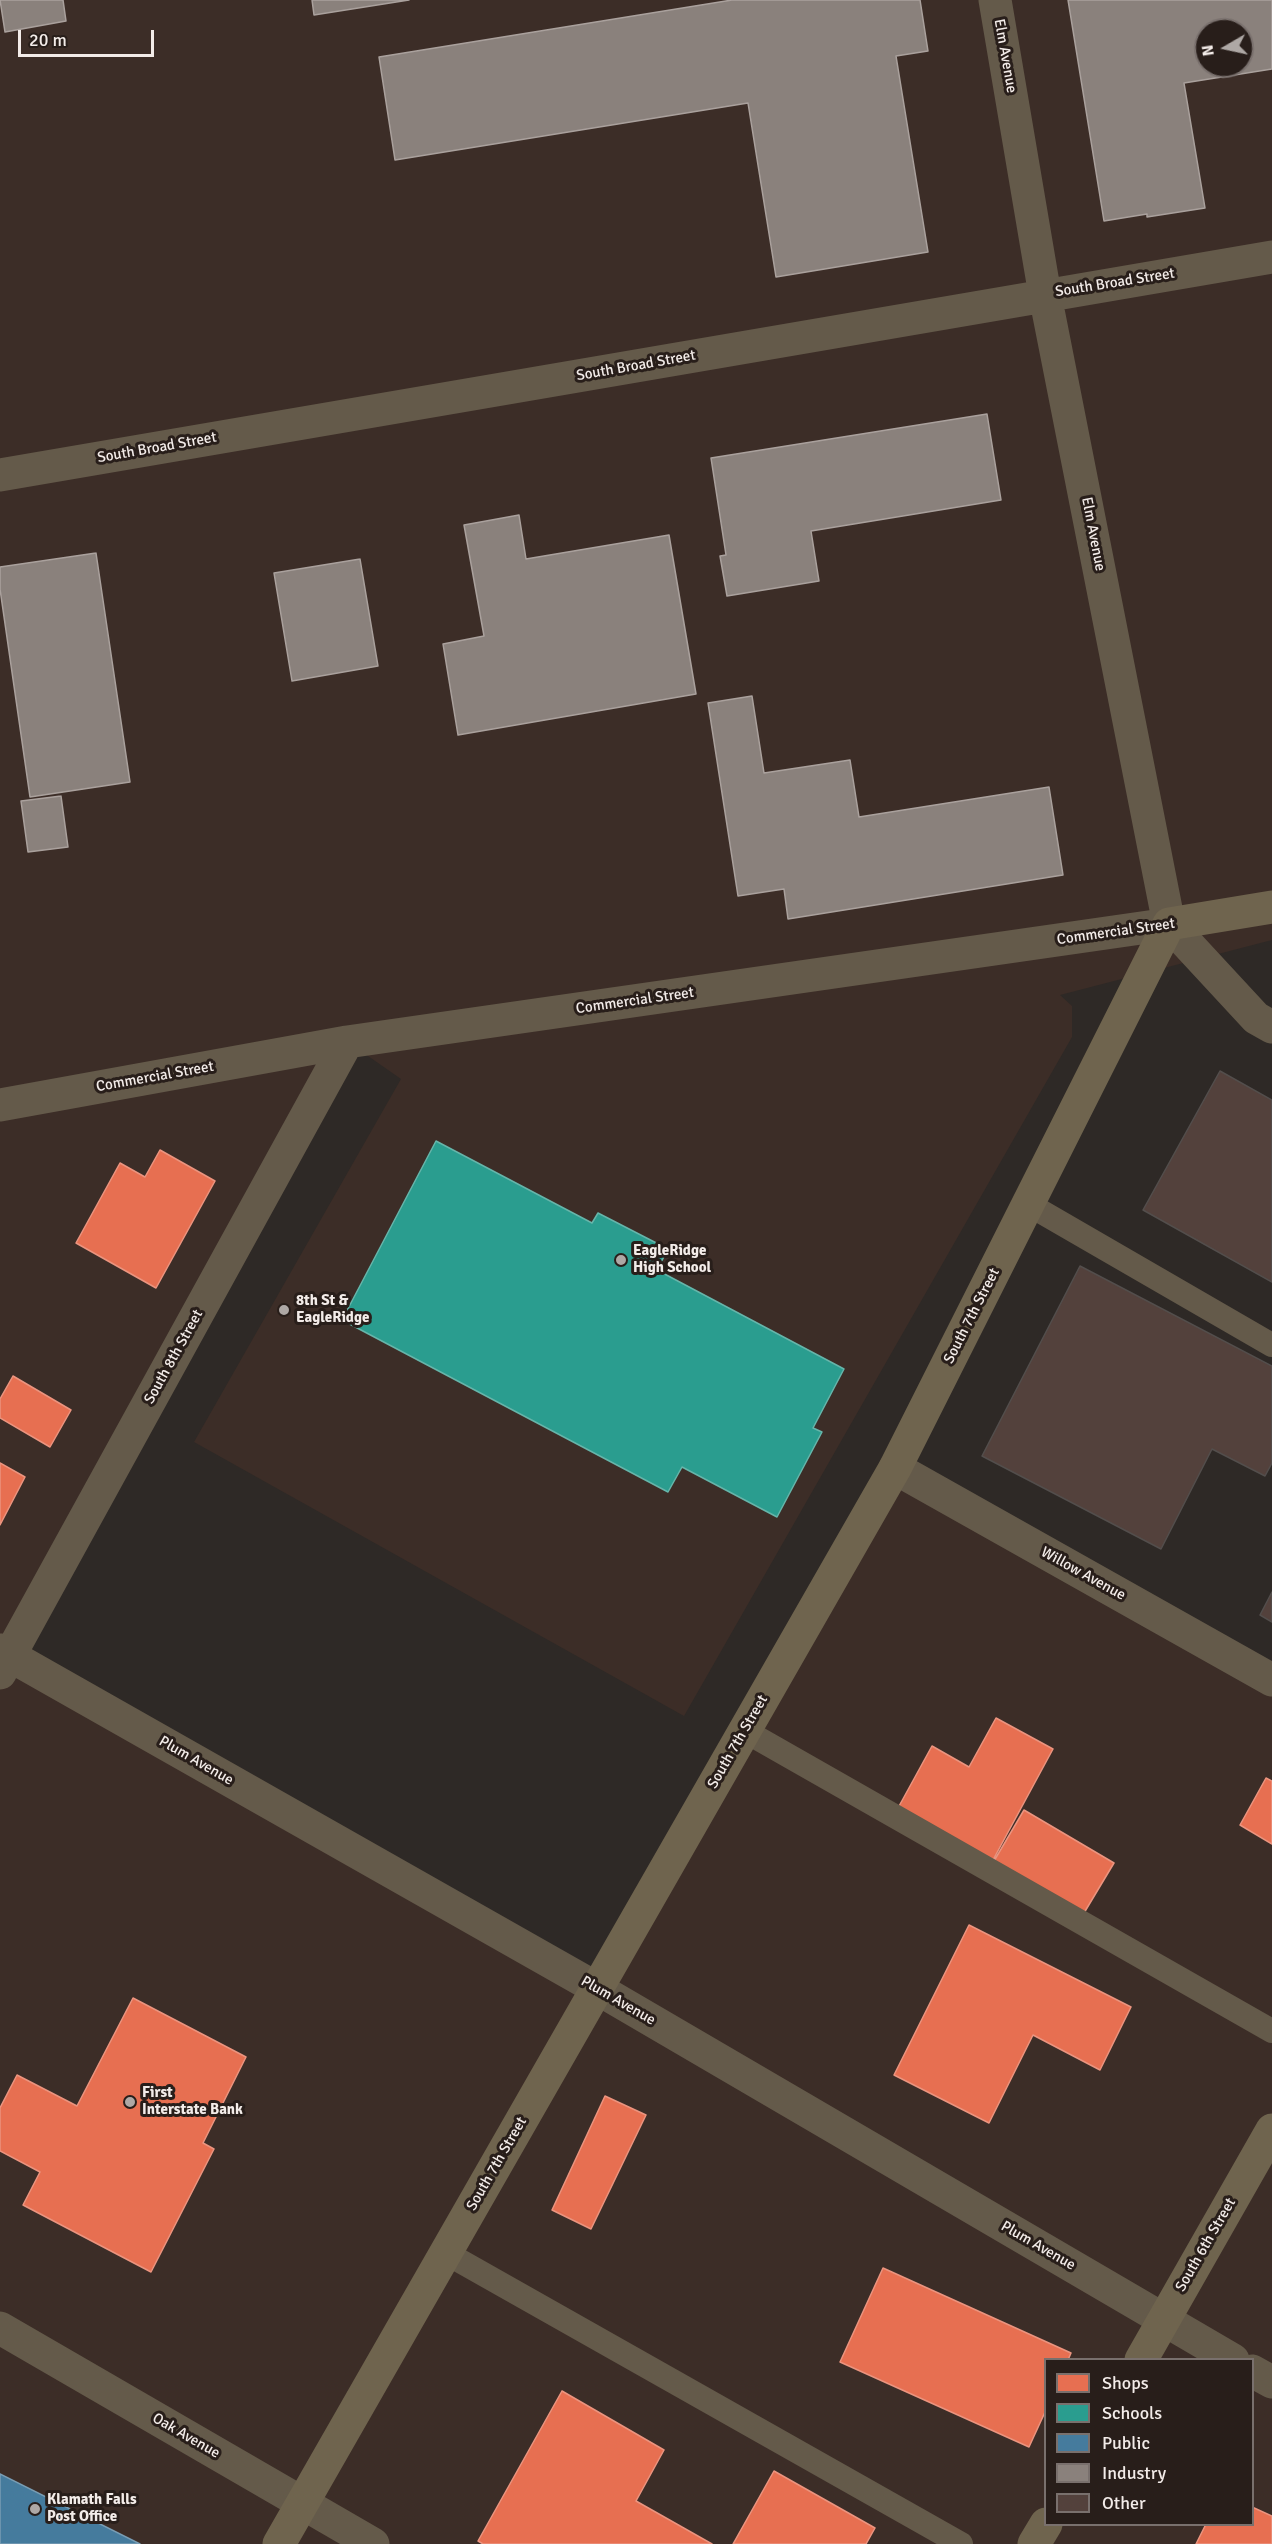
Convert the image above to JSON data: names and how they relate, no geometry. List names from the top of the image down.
{
  "streets": {
    "street": [
      "Elm Avenue",
      "South Broad Street",
      "Commercial Street",
      "South 7th Street",
      "South 8th Street",
      "Willow Avenue",
      "Plum Avenue",
      "South 6th Street",
      "Oak Avenue"
    ]
  },
  "crossings": [
    ["Elm Avenue", "South Broad Street"],
    ["Elm Avenue", "Commercial Street"],
    ["Elm Avenue", "South 7th Street"],
    ["Commercial Street", "South 7th Street"],
    ["Commercial Street", "South 8th Street"],
    ["South 7th Street", "Willow Avenue"],
    ["South 7th Street", "Plum Avenue"],
    ["South 7th Street", "Oak Avenue"],
    ["South 8th Street", "Plum Avenue"],
    ["Plum Avenue", "South 6th Street"]
  ],
  "places": [
    "EagleRidge High School",
    "8th St & EagleRidge",
    "First Interstate Bank",
    "Klamath Falls Post Office"
  ],
  "legend": [
    "Shops",
    "Schools",
    "Public",
    "Industry",
    "Other"
  ],
  "scale_bar": "20 m",
  "north": "left"
}
